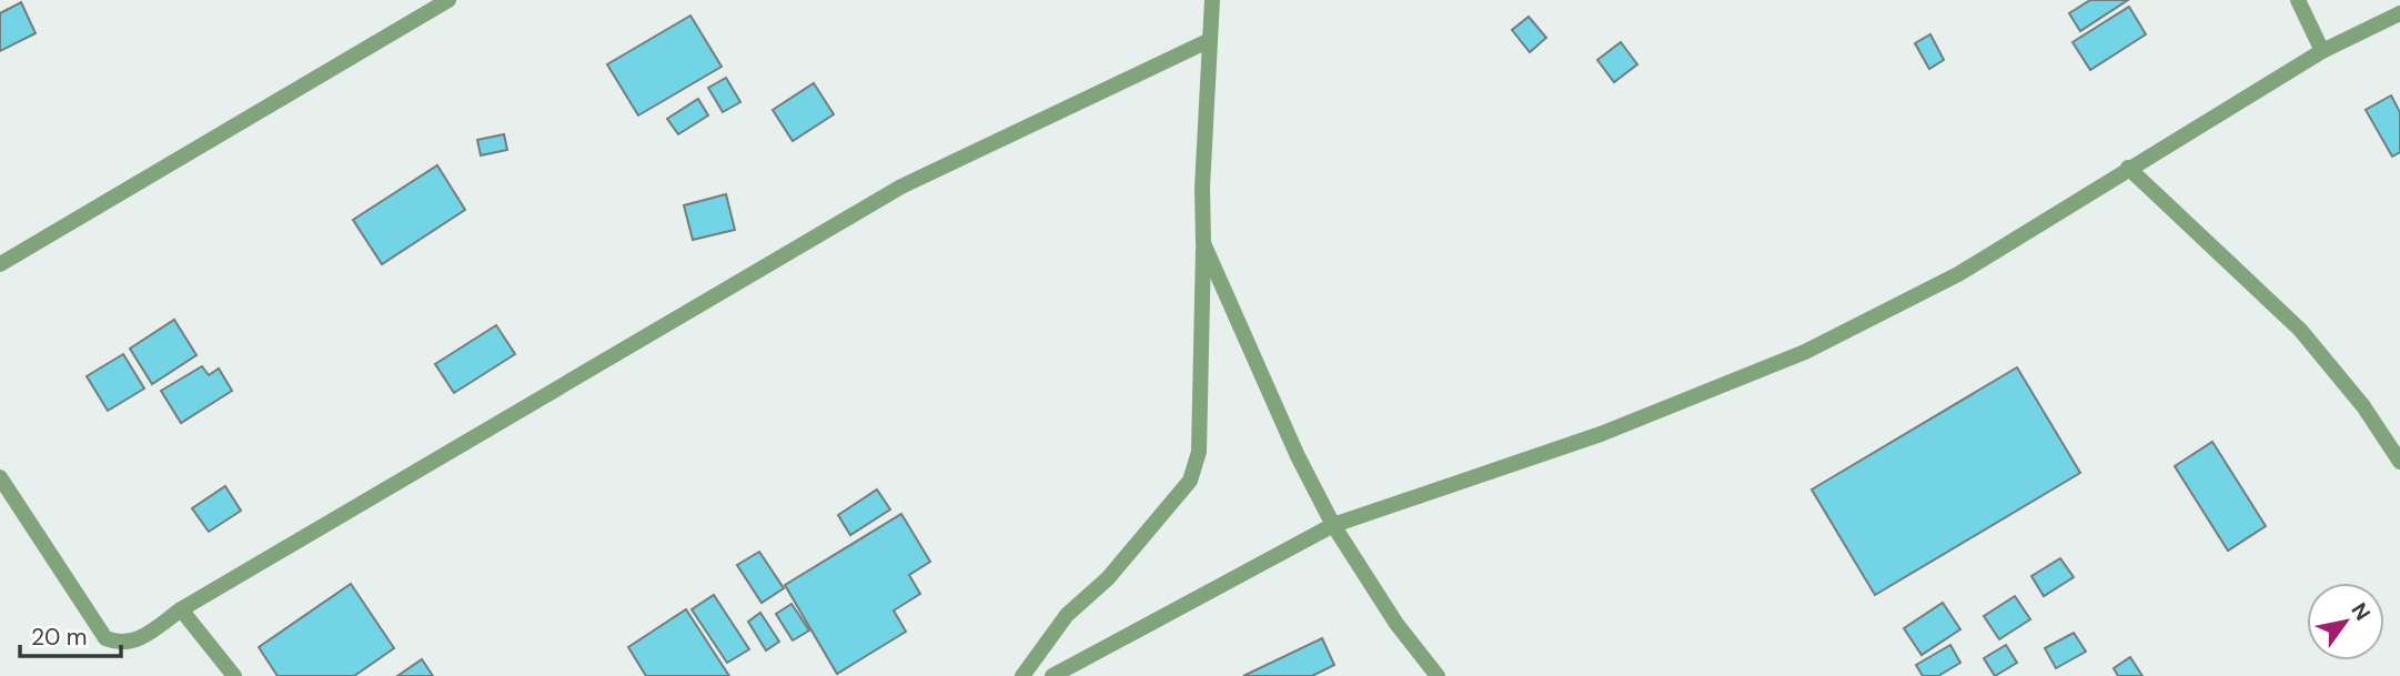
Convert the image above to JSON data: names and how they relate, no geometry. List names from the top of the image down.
{
  "scale_bar": "20 m",
  "north": "top right"
}
